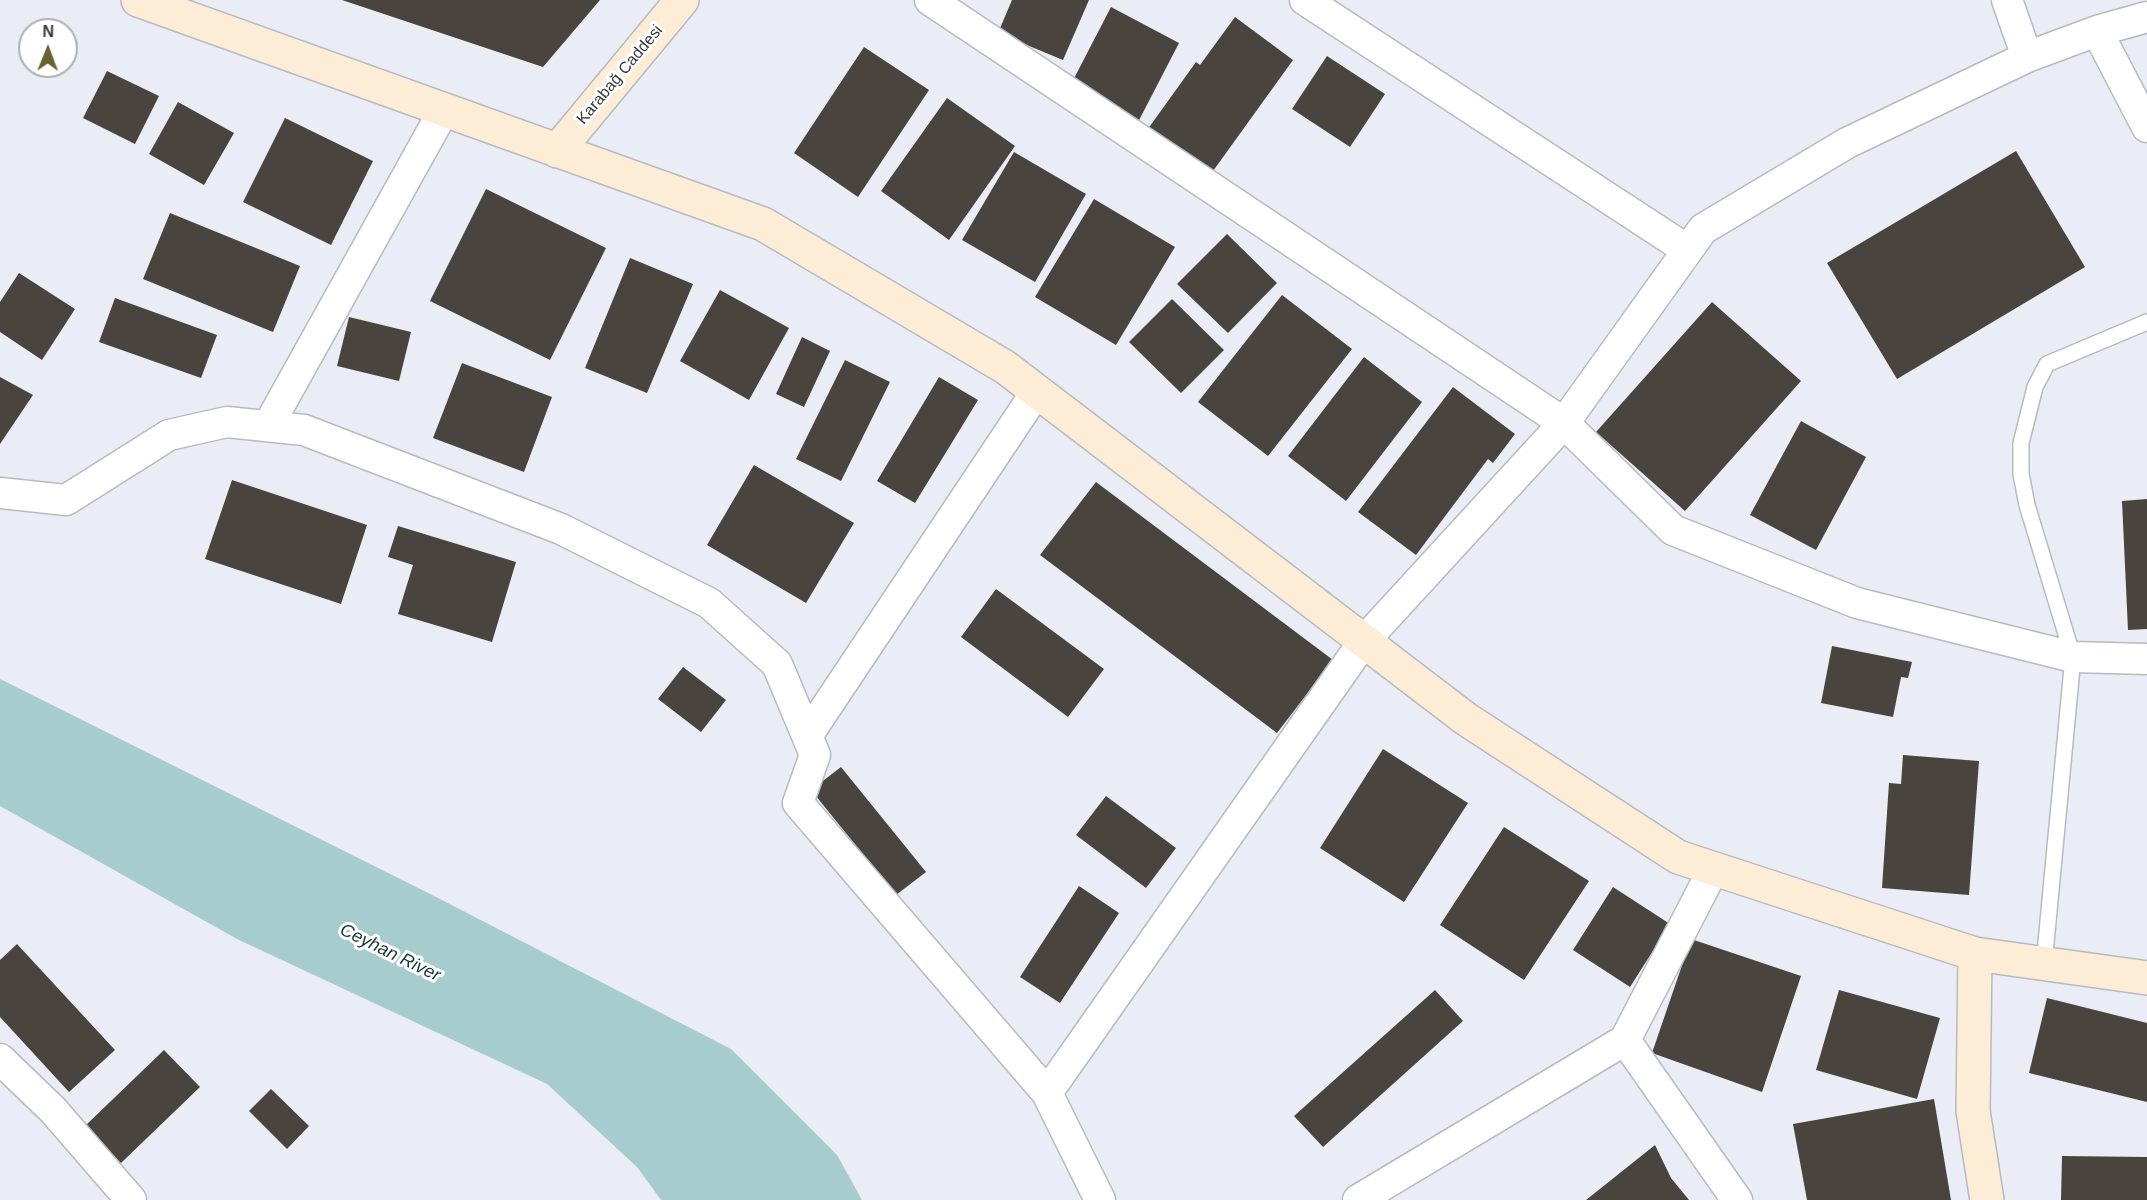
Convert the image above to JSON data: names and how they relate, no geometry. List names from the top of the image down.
{
  "streets": {
    "street": ["Karabağ Caddesi"]
  },
  "water": ["Ceyhan River"],
  "north": "top"
}
